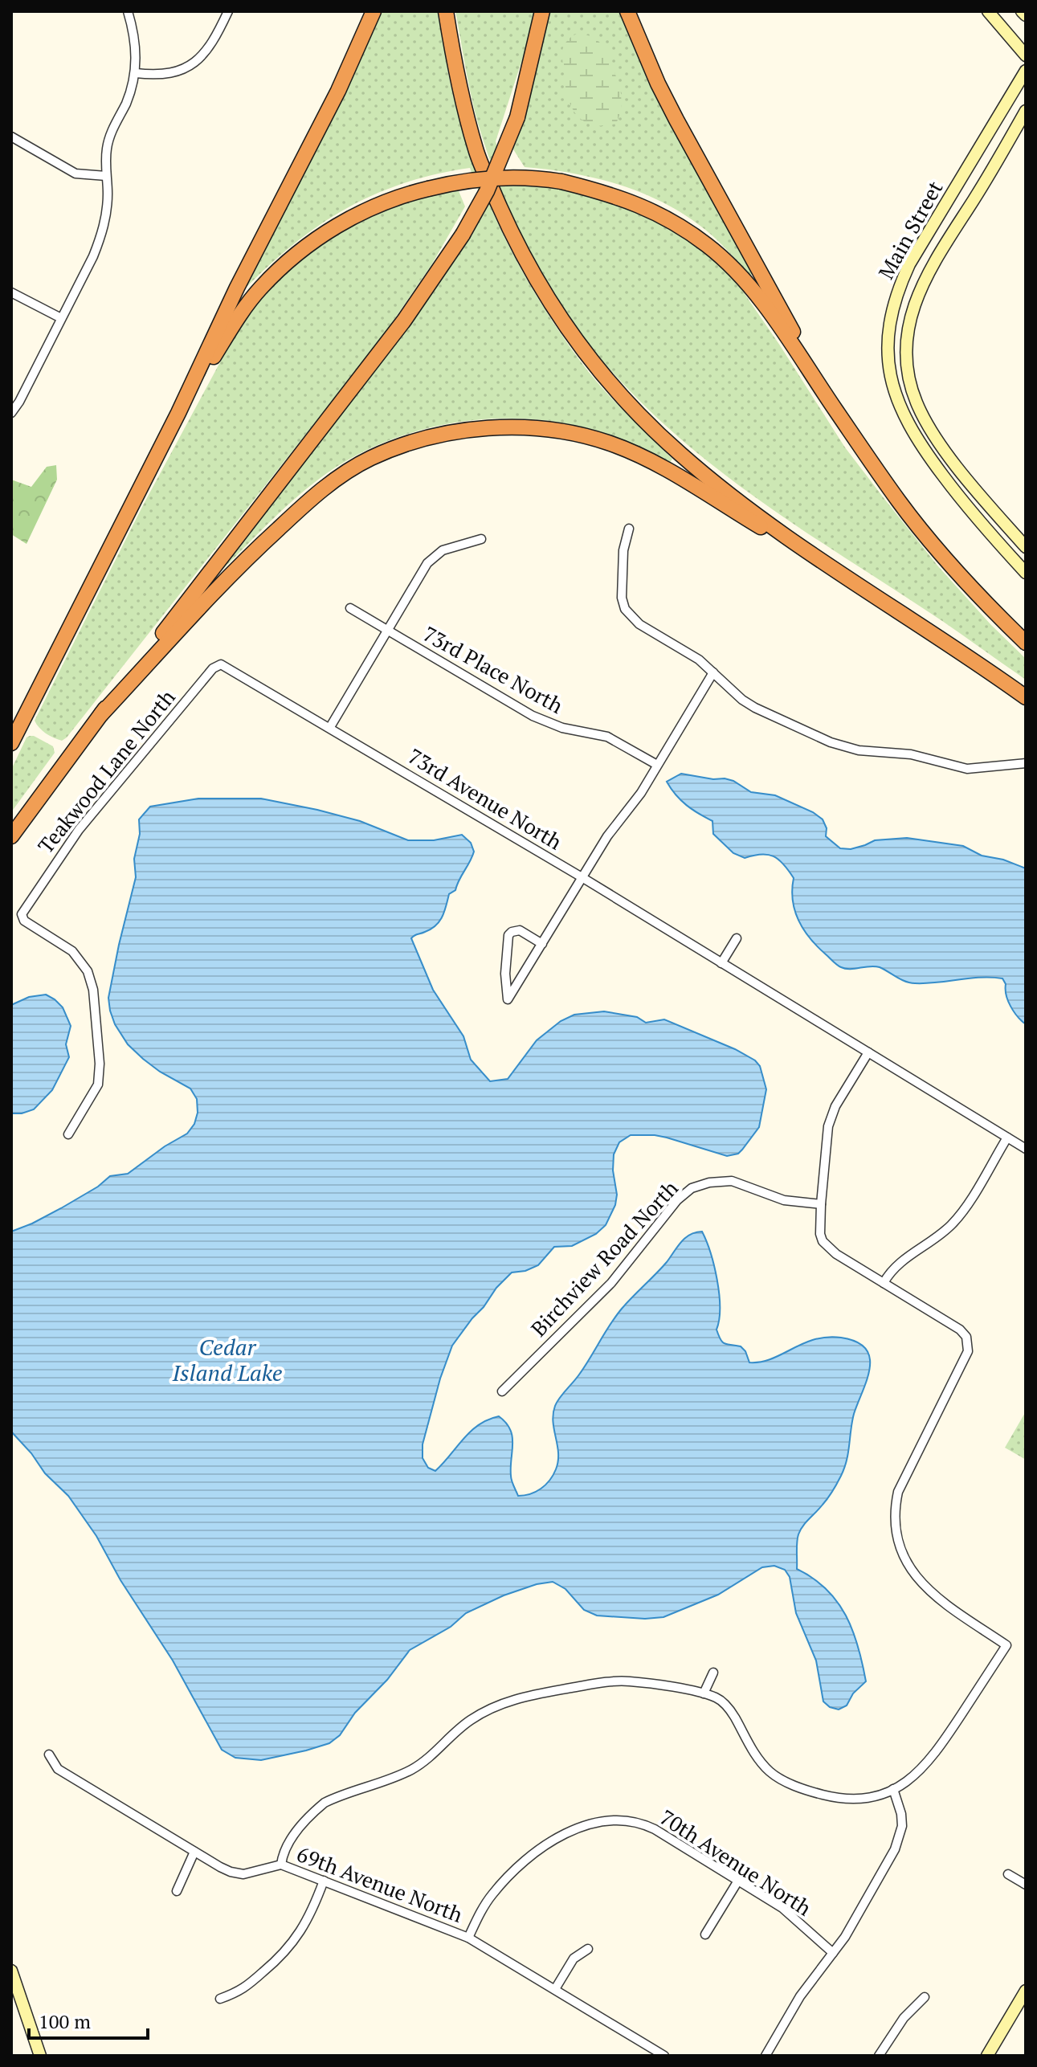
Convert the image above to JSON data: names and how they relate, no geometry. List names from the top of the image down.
{
  "streets": {
    "street": [
      "Main Street",
      "73rd Place North",
      "Teakwood Lane North",
      "73rd Avenue North",
      "Birchview Road North",
      "70th Avenue North",
      "69th Avenue North"
    ]
  },
  "crossings": [
    ["Teakwood Lane North", "73rd Avenue North"],
    ["70th Avenue North", "69th Avenue North"]
  ],
  "water": ["Cedar Island Lake"],
  "scale_bar": "100 m"
}
